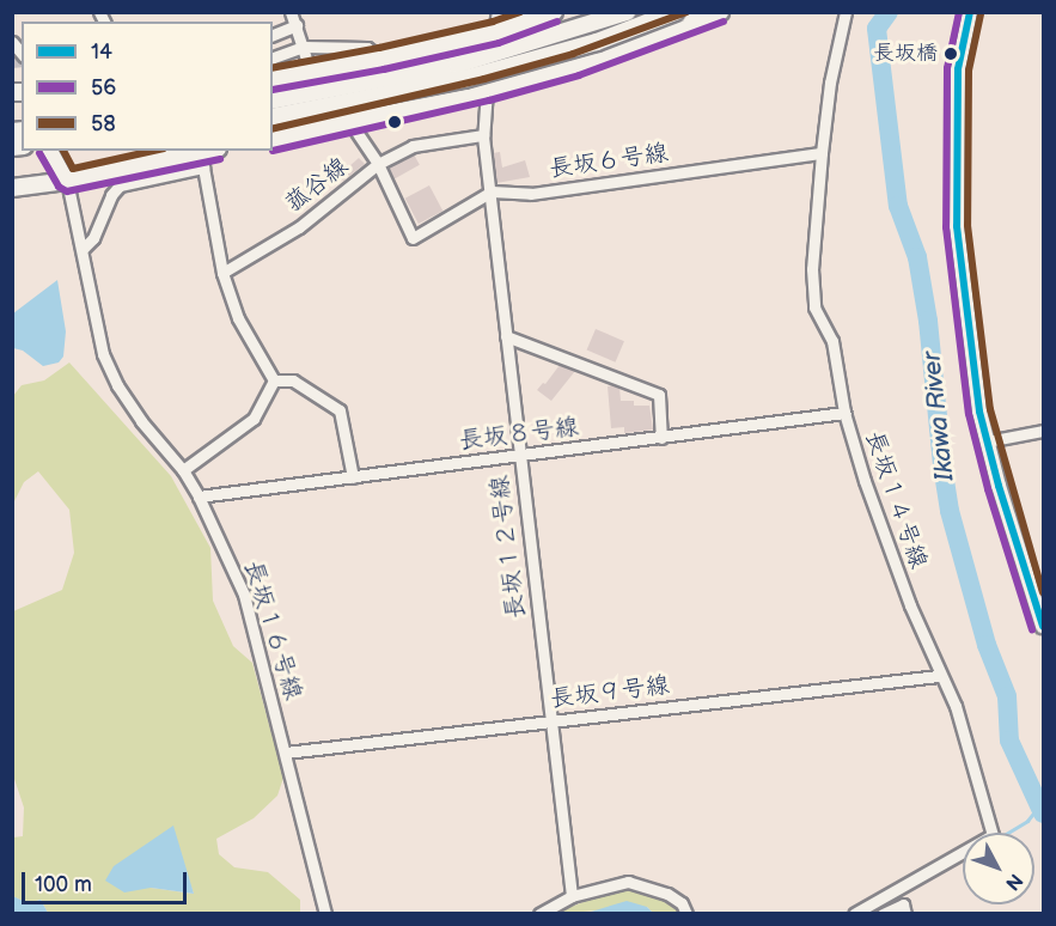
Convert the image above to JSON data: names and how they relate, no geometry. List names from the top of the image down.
{
  "streets": {
    "street": [
      "長坂６号線",
      "菰谷線",
      "長坂８号線",
      "長坂１４号線",
      "長坂１２号線",
      "長坂１６号線",
      "長坂９号線"
    ]
  },
  "crossings": [
    ["長坂６号線", "長坂１４号線"],
    ["長坂６号線", "長坂１２号線"],
    ["菰谷線", "長坂１２号線"],
    ["長坂８号線", "長坂１４号線"],
    ["長坂８号線", "長坂１２号線"],
    ["長坂８号線", "長坂１６号線"],
    ["長坂１４号線", "長坂９号線"],
    ["長坂１２号線", "長坂９号線"],
    ["長坂１６号線", "長坂９号線"]
  ],
  "water": ["Ikawa River"],
  "places": ["長坂橋"],
  "lines": ["transit line 14", "transit line 56", "transit line 58"],
  "legend": ["14", "56", "58"],
  "scale_bar": "100 m",
  "north": "bottom right"
}
